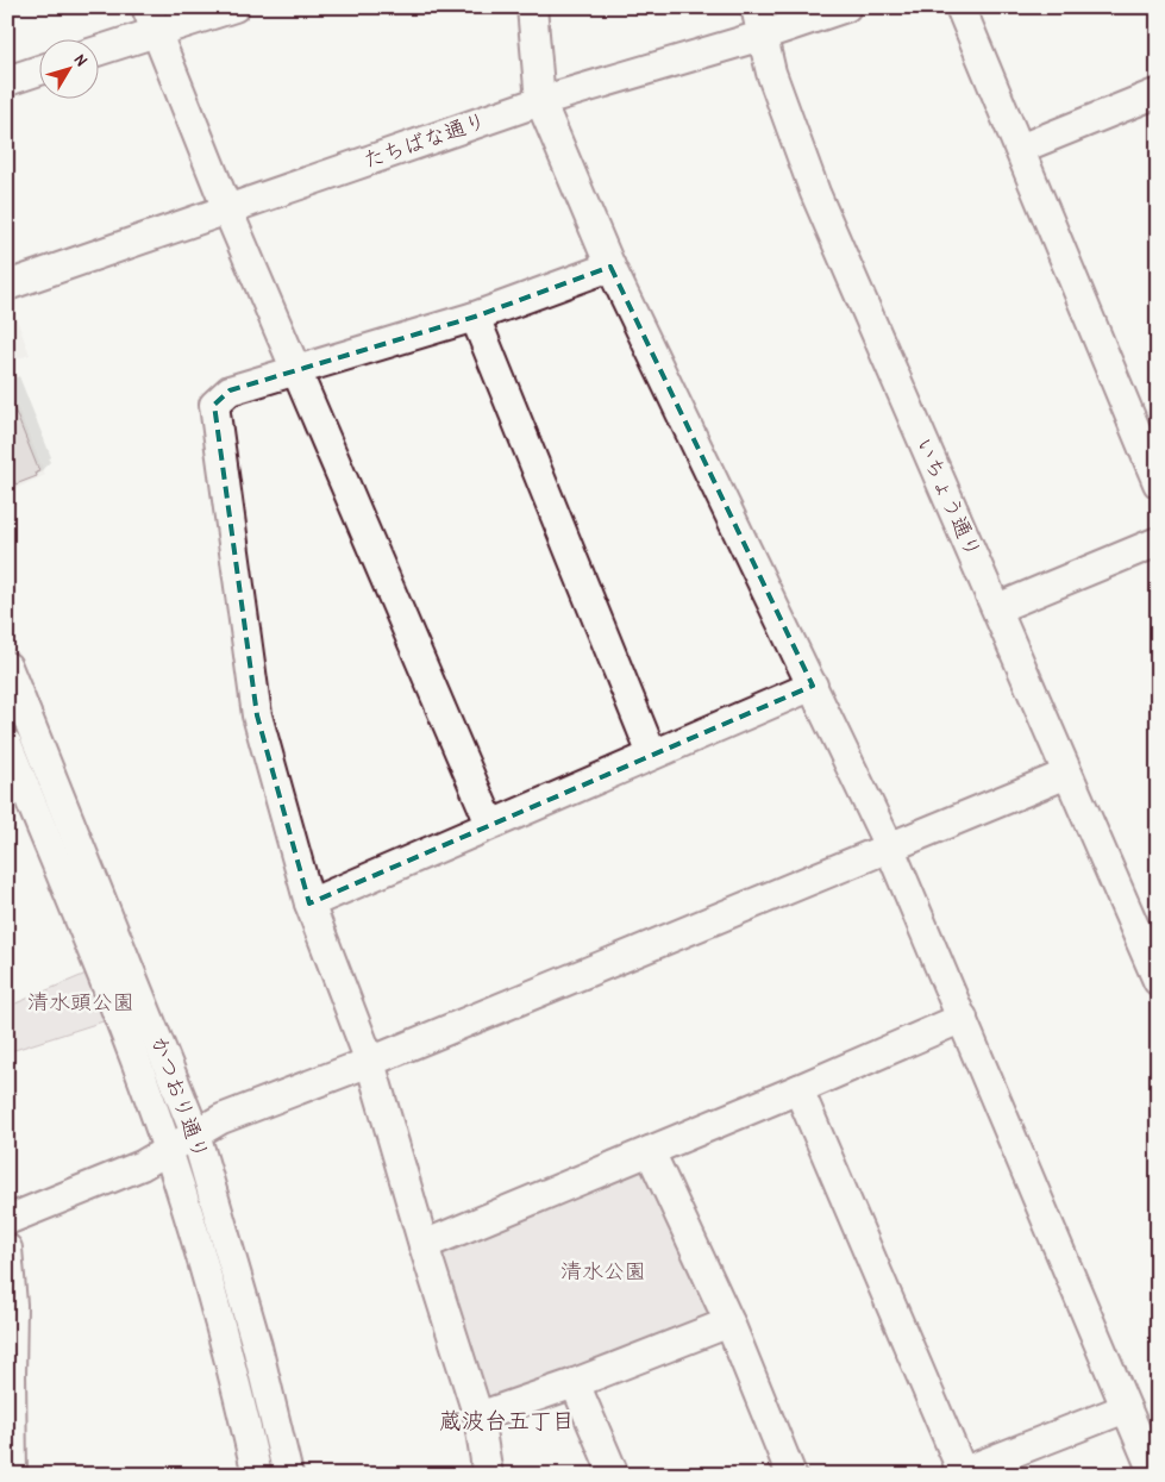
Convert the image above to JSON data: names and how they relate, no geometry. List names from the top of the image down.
{
  "streets": {
    "street": ["たちばな通り", "いちょう通り", "かつおり通り"]
  },
  "crossings": [
    ["たちばな通り", "いちょう通り"]
  ],
  "districts": ["蔵波台五丁目"],
  "parks": ["清水頭公園", "清水公園"],
  "north": "top right"
}
